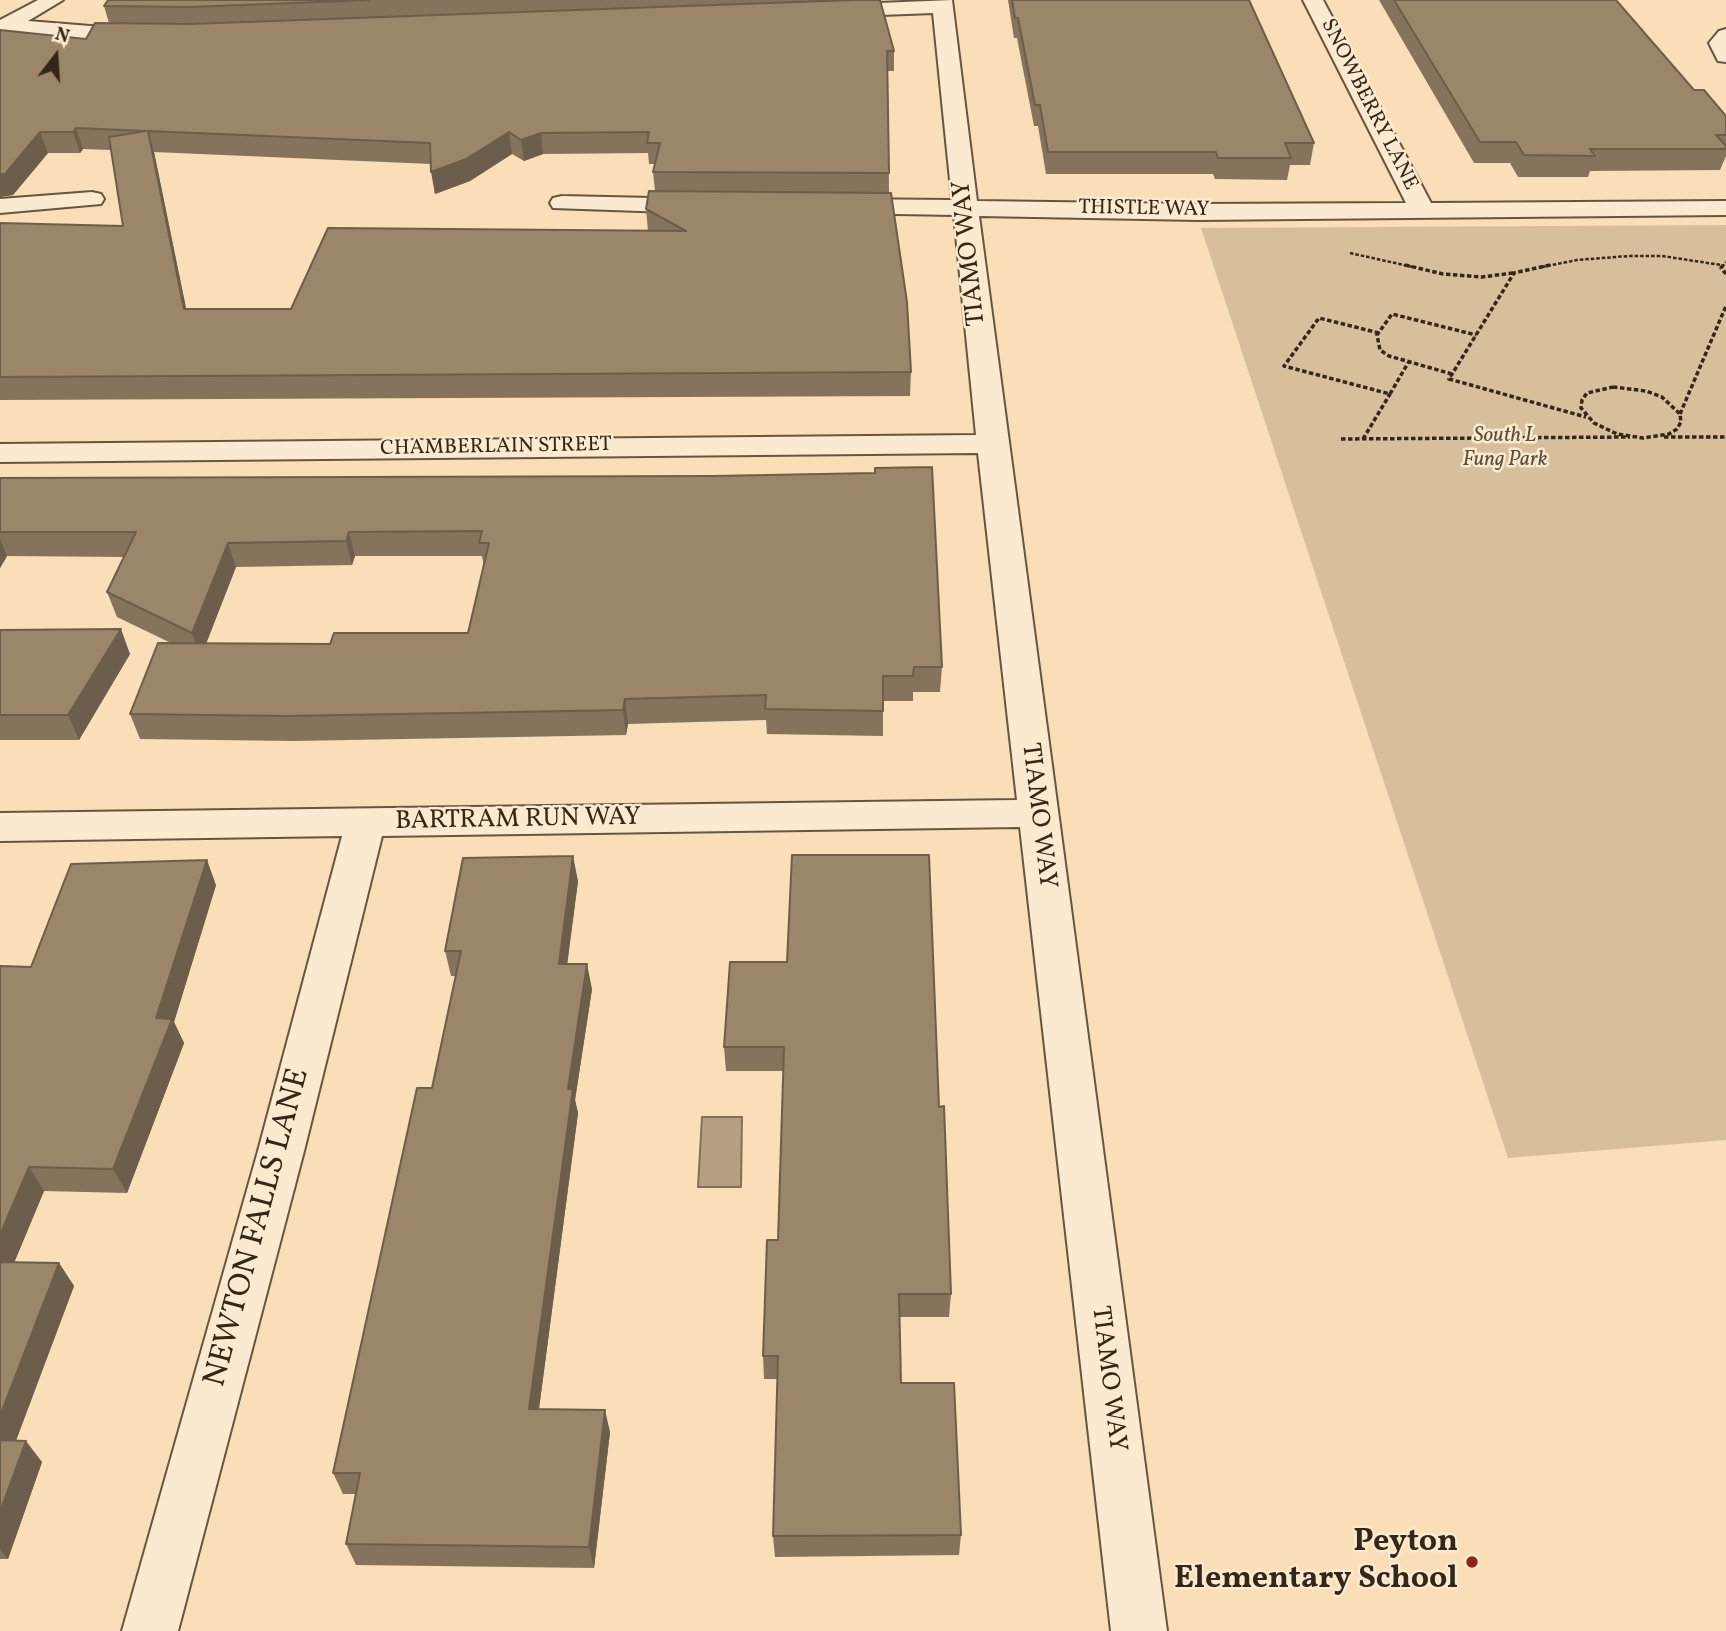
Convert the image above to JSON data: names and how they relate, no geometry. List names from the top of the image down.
{
  "streets": {
    "street": [
      "SNOWBERRY LANE",
      "THISTLE WAY",
      "TIAMO WAY",
      "CHAMBERLAIN STREET",
      "BARTRAM RUN WAY",
      "NEWTON FALLS LANE"
    ]
  },
  "crossings": [
    ["SNOWBERRY LANE", "THISTLE WAY"],
    ["THISTLE WAY", "TIAMO WAY"],
    ["TIAMO WAY", "CHAMBERLAIN STREET"],
    ["TIAMO WAY", "BARTRAM RUN WAY"],
    ["BARTRAM RUN WAY", "NEWTON FALLS LANE"]
  ],
  "parks": ["South L Fung Park"],
  "places": ["Peyton Elementary School"],
  "north": "top"
}
